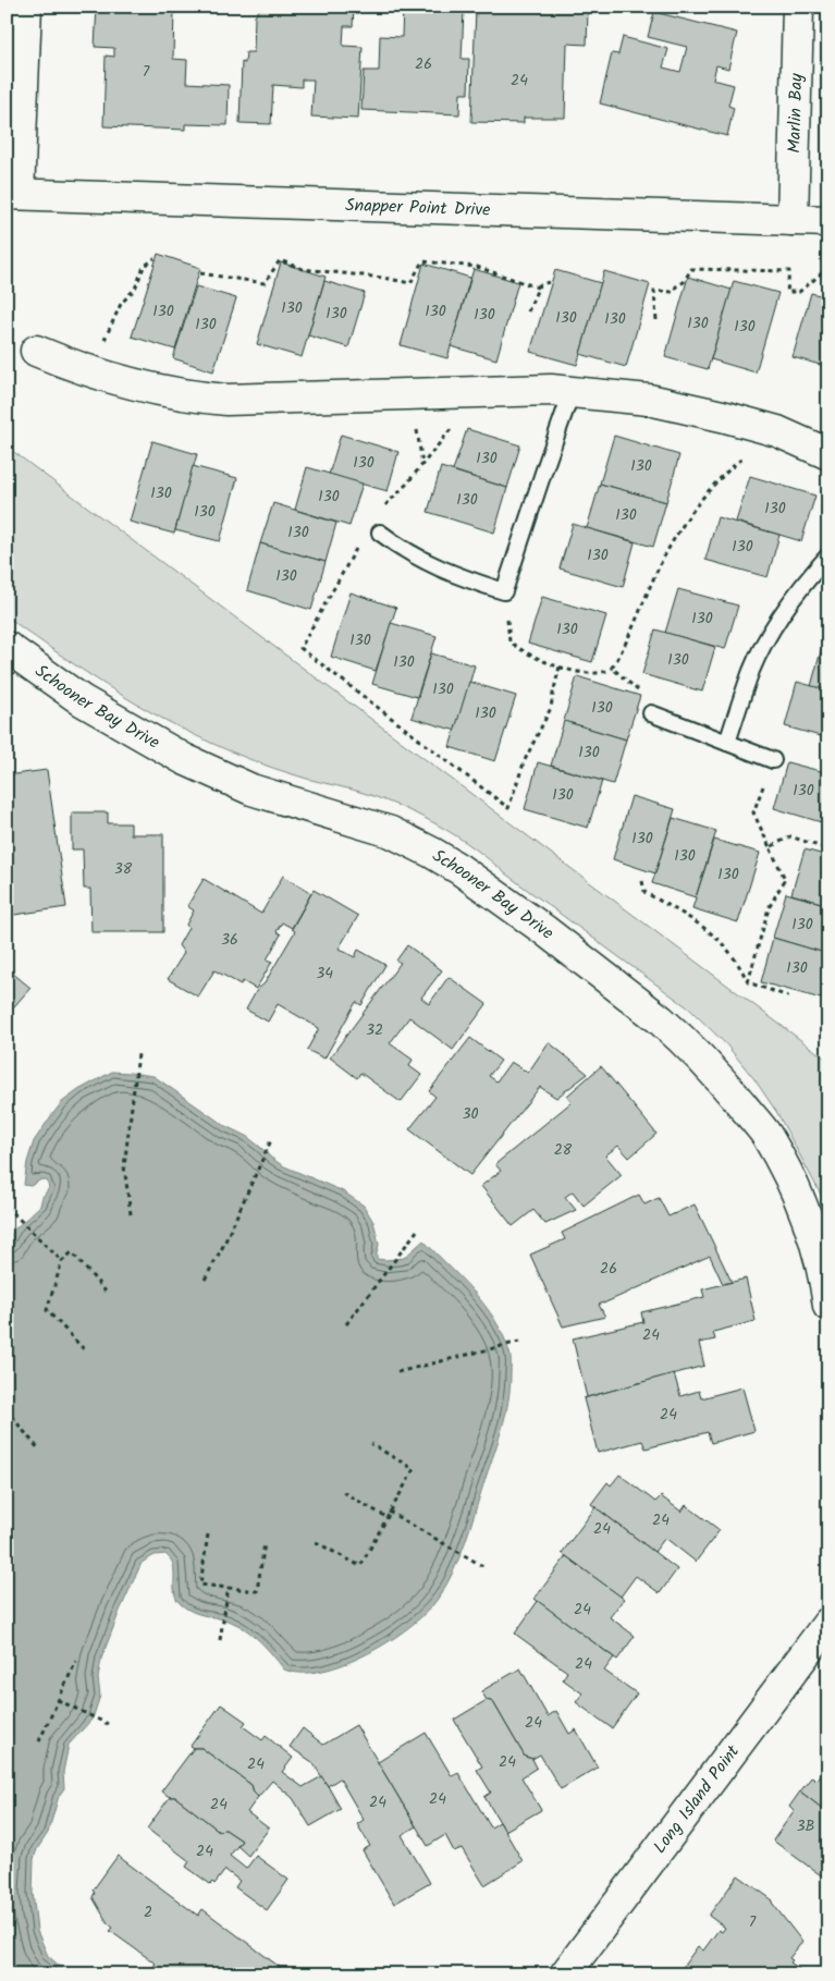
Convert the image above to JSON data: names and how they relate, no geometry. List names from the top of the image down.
{
  "streets": {
    "street": [
      "Marlin Bay",
      "Snapper Point Drive",
      "Schooner Bay Drive",
      "Long Island Point"
    ]
  },
  "crossings": [
    ["Marlin Bay", "Snapper Point Drive"]
  ],
  "house_numbers": [
    "26",
    "7",
    "24",
    "130",
    "130",
    "130",
    "130",
    "130",
    "130",
    "130",
    "130",
    "130",
    "130",
    "130",
    "130",
    "130",
    "130",
    "130",
    "130",
    "130",
    "130",
    "130",
    "130",
    "130",
    "130",
    "130",
    "130",
    "130",
    "130",
    "130",
    "130",
    "130",
    "130",
    "130",
    "130",
    "130",
    "130",
    "130",
    "130",
    "38",
    "130",
    "130",
    "36",
    "130",
    "34",
    "32",
    "30",
    "28",
    "26",
    "24",
    "24",
    "24",
    "24",
    "24",
    "24",
    "24",
    "24",
    "24",
    "24",
    "24",
    "24",
    "3B",
    "24",
    "2",
    "7"
  ]
}
